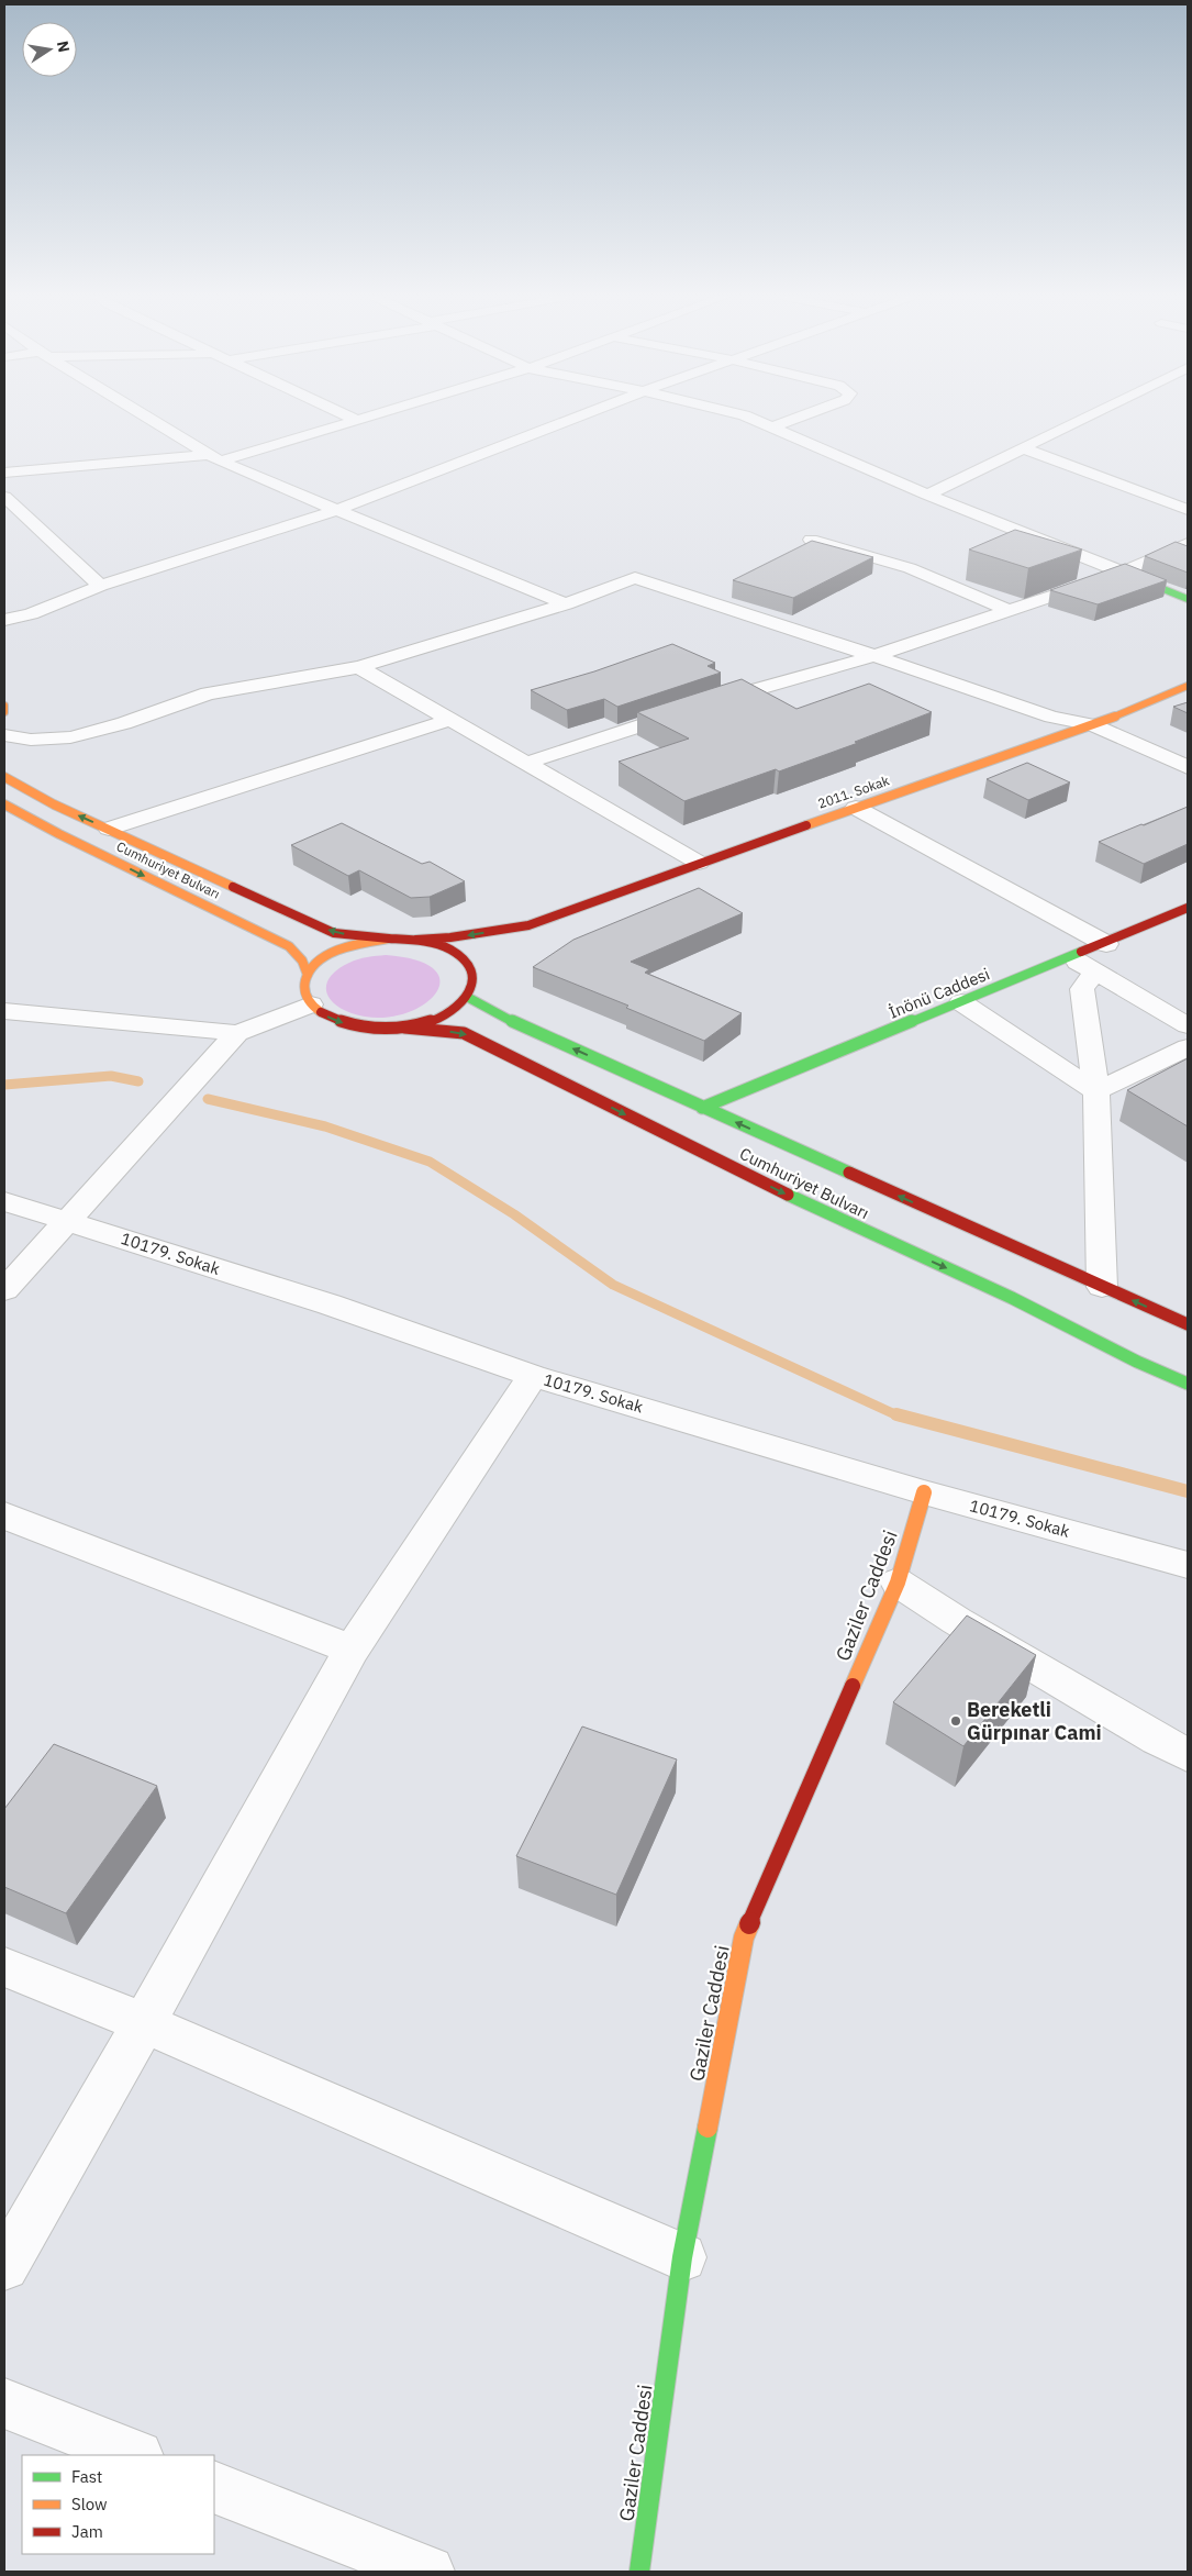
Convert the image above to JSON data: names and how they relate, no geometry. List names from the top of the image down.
{
  "streets": {
    "main road": [
      "2011. Sokak",
      "Cumhuriyet Bulvarı",
      "İnönü Caddesi",
      "Gaziler Caddesi"
    ],
    "street": ["10179. Sokak"]
  },
  "crossings": [
    ["10179. Sokak", "Gaziler Caddesi"]
  ],
  "places": ["Bereketli Gürpınar Cami"],
  "legend": ["Fast", "Slow", "Jam"],
  "north": "right"
}
